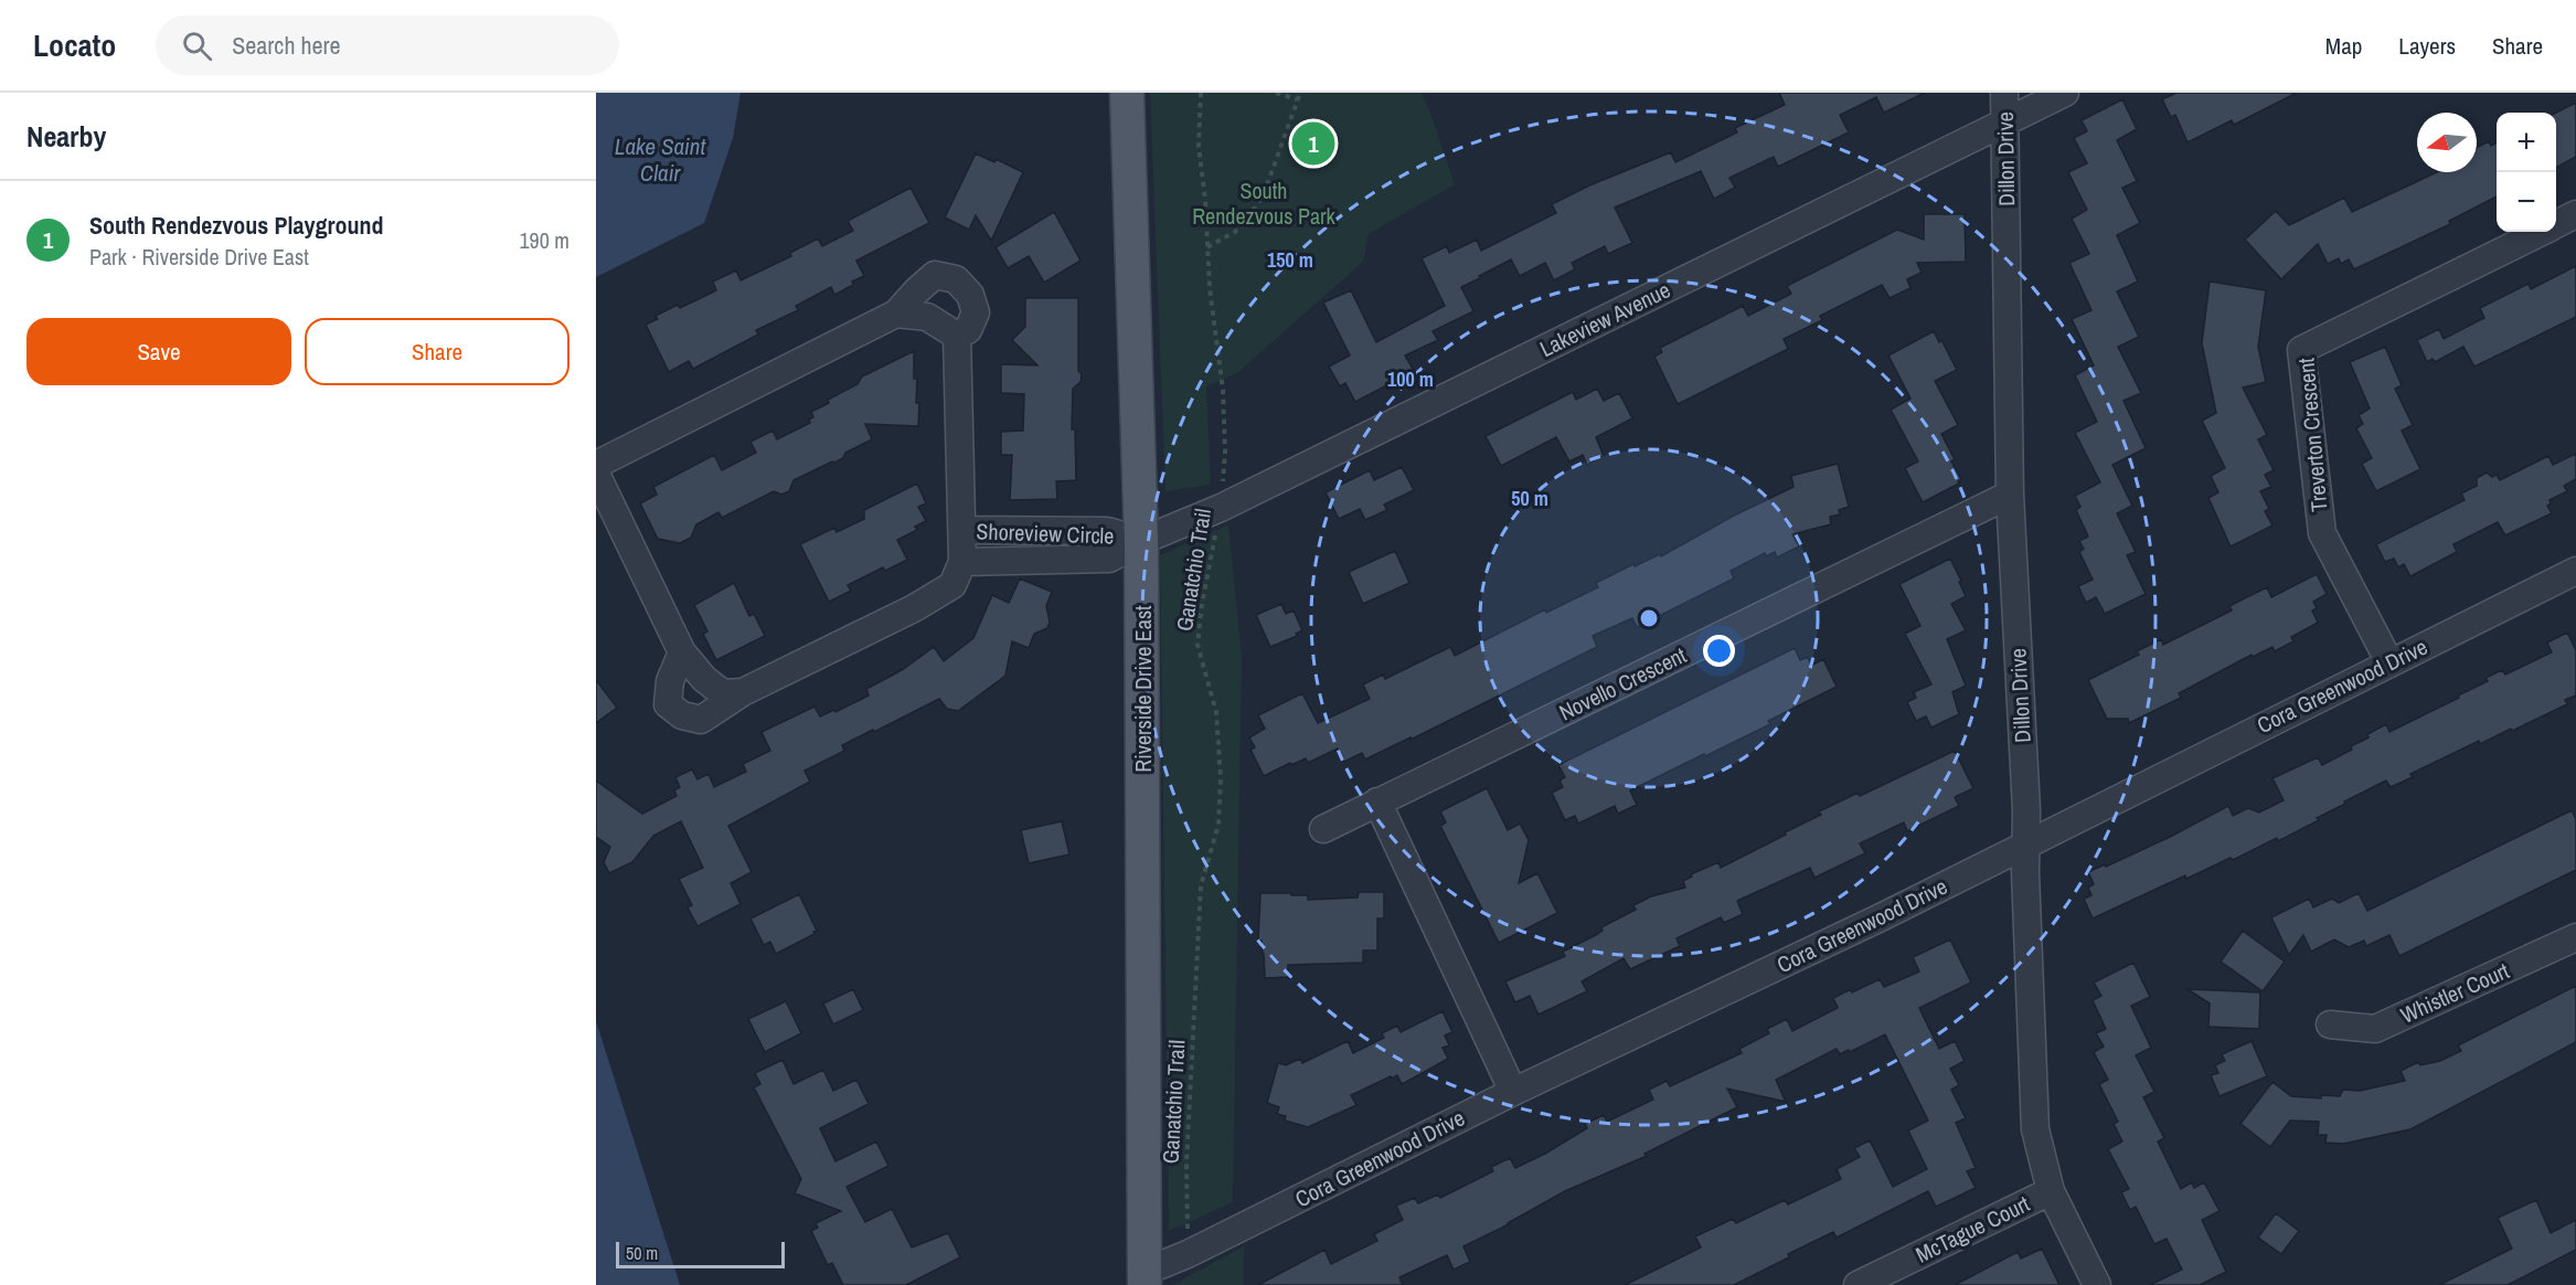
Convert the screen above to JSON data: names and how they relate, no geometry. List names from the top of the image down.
{
  "streets": {
    "main road": ["Riverside Drive East"],
    "street": [
      "Dillon Drive",
      "Lakeview Avenue",
      "Treverton Crescent",
      "Shoreview Circle",
      "Novello Crescent",
      "Cora Greenwood Drive",
      "Whistler Court",
      "McTague Court"
    ],
    "path": ["Ganatchio Trail"]
  },
  "crossings": [
    ["Dillon Drive", "Lakeview Avenue"],
    ["Dillon Drive", "Novello Crescent"],
    ["Dillon Drive", "Cora Greenwood Drive"],
    ["Dillon Drive", "McTague Court"],
    ["Lakeview Avenue", "Shoreview Circle"],
    ["Lakeview Avenue", "Ganatchio Trail"],
    ["Lakeview Avenue", "Riverside Drive East"],
    ["Treverton Crescent", "Cora Greenwood Drive"],
    ["Shoreview Circle", "Riverside Drive East"],
    ["Ganatchio Trail", "Cora Greenwood Drive"],
    ["Cora Greenwood Drive", "Riverside Drive East"]
  ],
  "water": ["Lake Saint Clair"],
  "parks": ["South Rendezvous Park"],
  "scale_bar": "50 m",
  "north": "left",
  "page": {
    "header": "Locato",
    "search": "Search here",
    "nav": ["Map", "Layers", "Share"],
    "heading": "Nearby",
    "map_buttons": ["+", "−"],
    "pins": "1",
    "list": [
      {
        "mark": "1",
        "name": "South Rendezvous Playground",
        "note": "Park · Riverside Drive East",
        "value": "190 m"
      }
    ],
    "buttons": ["Save", "Share"],
    "scale": "50 m"
  },
  "rings": ["150 m", "100 m", "50 m"]
}
